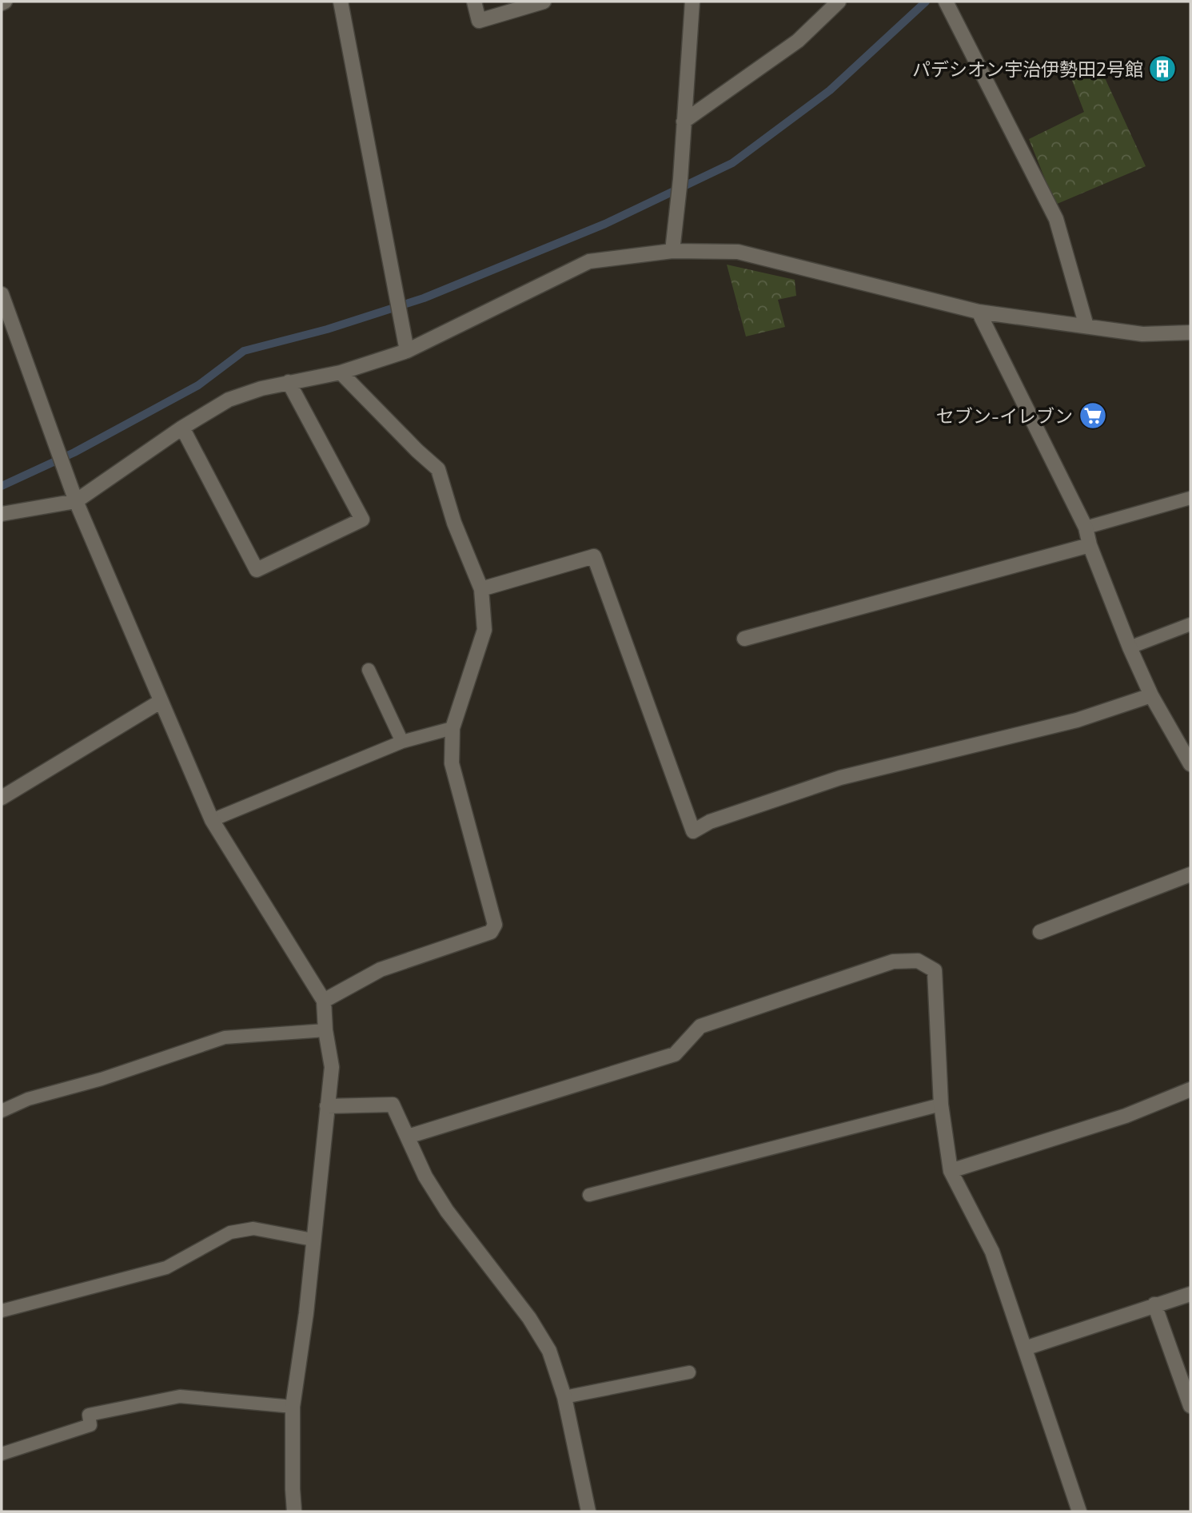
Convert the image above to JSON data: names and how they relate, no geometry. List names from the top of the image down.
{
  "places": {
    "building": ["パデシオン宇治伊勢田2号館"],
    "supermarket": ["セブン-イレブン"]
  }
}
